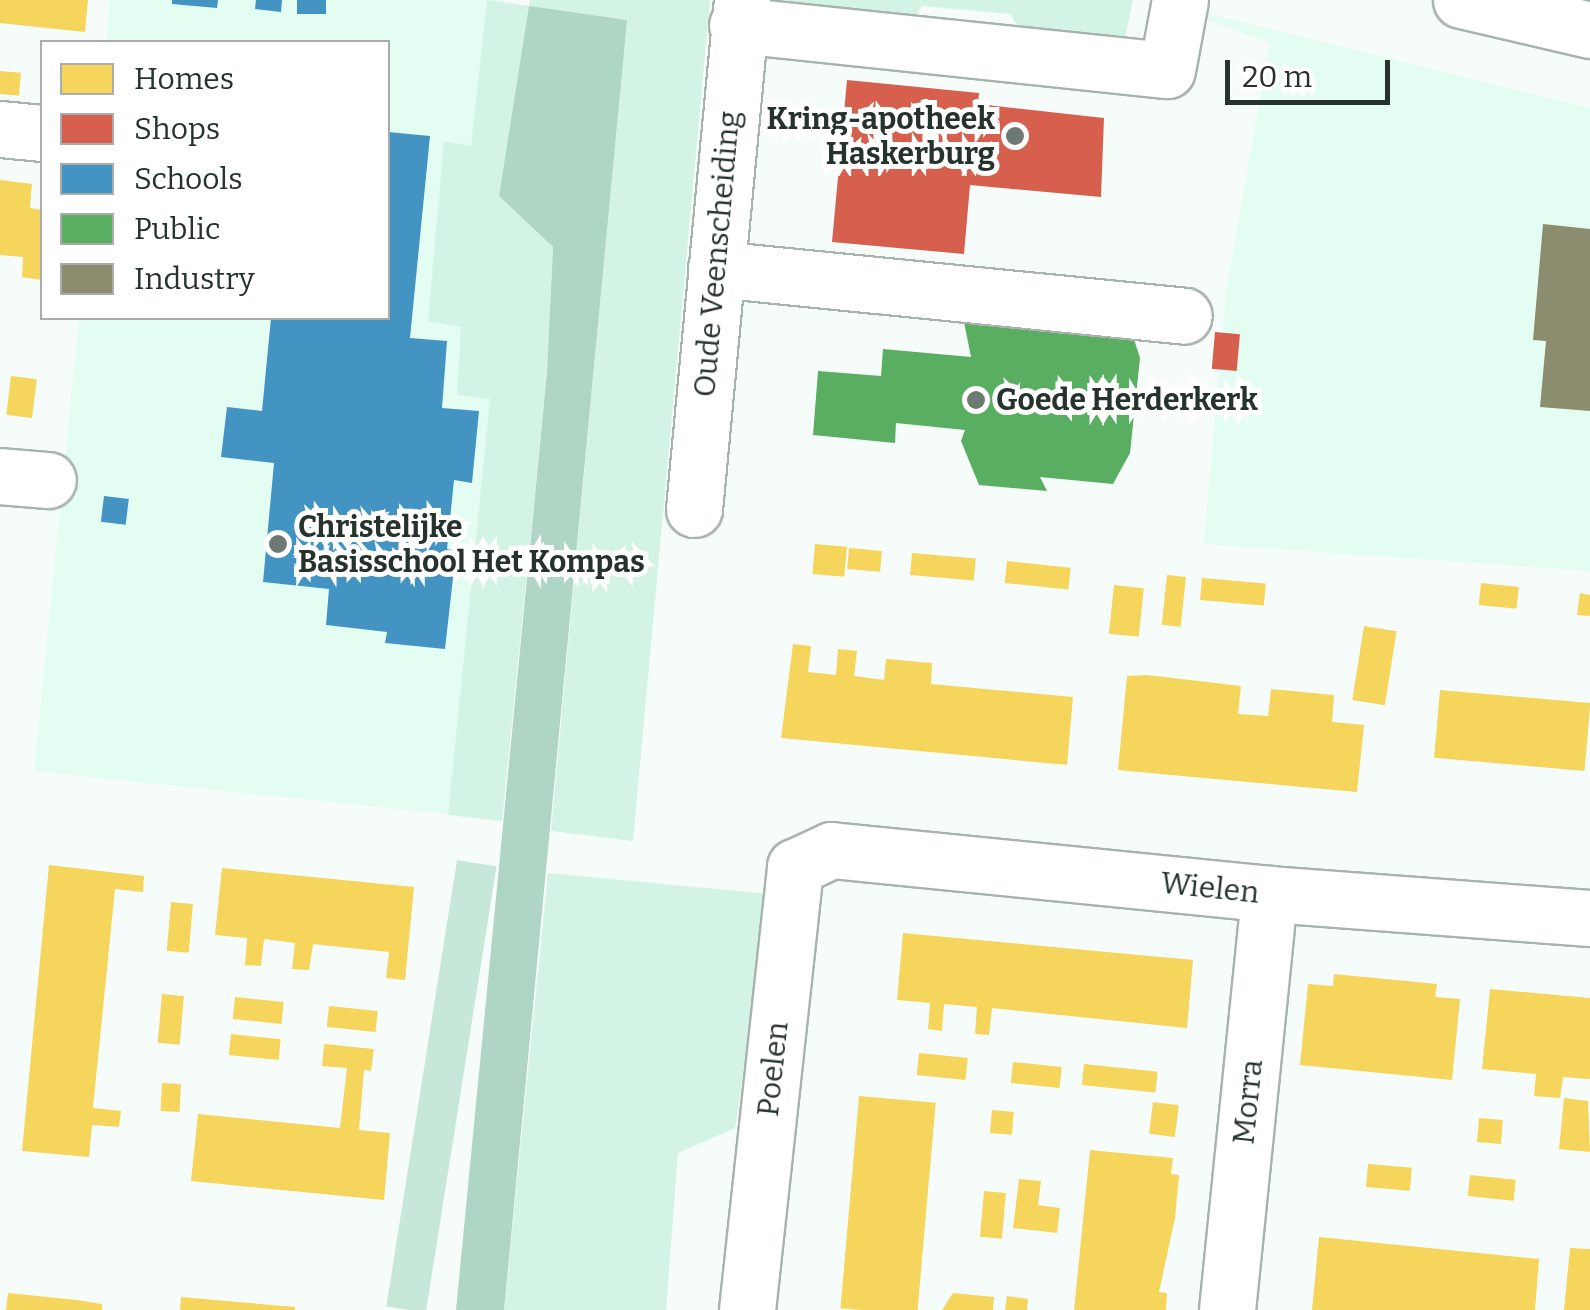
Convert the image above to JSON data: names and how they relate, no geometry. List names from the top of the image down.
{
  "streets": {
    "street": [
      "Oude Veenscheiding",
      "Wielen",
      "Poelen",
      "Morra"
    ]
  },
  "crossings": [
    ["Wielen", "Poelen"],
    ["Wielen", "Morra"]
  ],
  "places": ["Kring-apotheek Haskerburg", "Goede Herderkerk", "Christelijke Basisschool Het Kompas"],
  "legend": [
    "Homes",
    "Shops",
    "Schools",
    "Public",
    "Industry"
  ],
  "scale_bar": "20 m"
}
